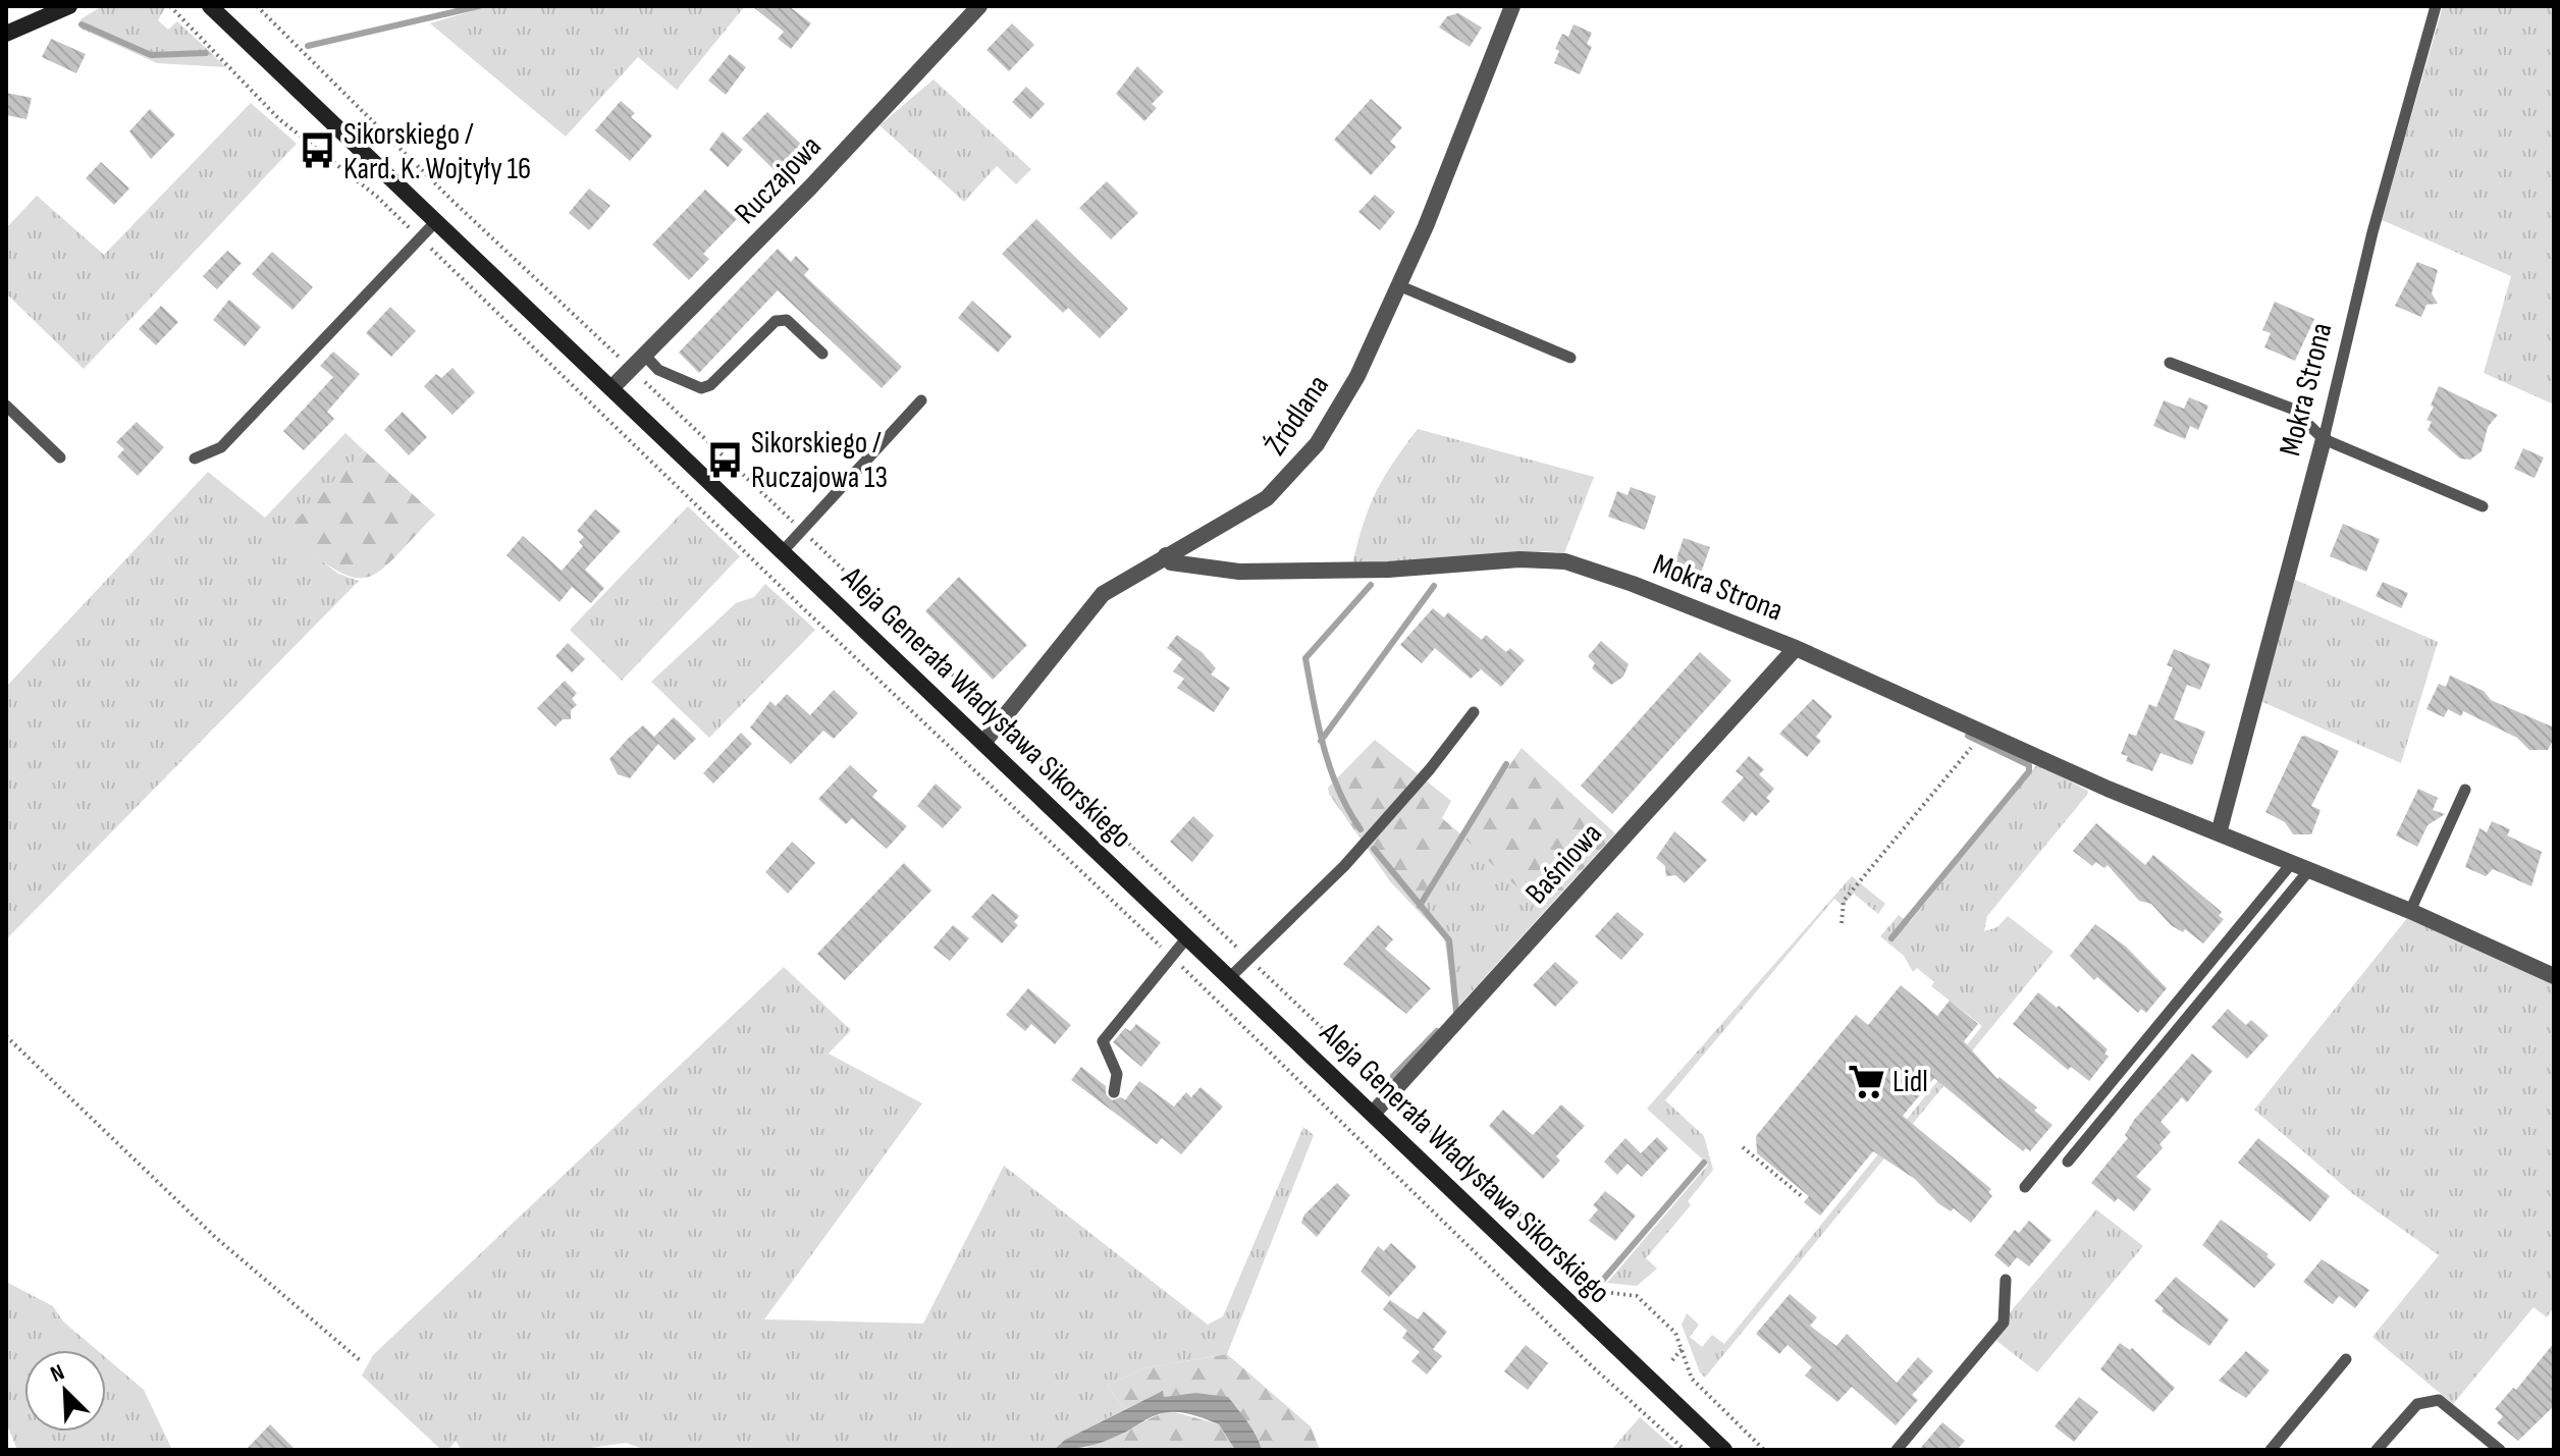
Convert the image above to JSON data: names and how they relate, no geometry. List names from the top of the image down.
{
  "streets": {
    "main road": ["Aleja Generała Władysława Sikorskiego"],
    "street": [
      "Ruczajowa",
      "Mokra Strona",
      "Źródlana",
      "Baśniowa"
    ]
  },
  "crossings": [
    ["Ruczajowa", "Aleja Generała Władysława Sikorskiego"],
    ["Mokra Strona", "Źródlana"],
    ["Mokra Strona", "Baśniowa"],
    ["Źródlana", "Aleja Generała Władysława Sikorskiego"],
    ["Aleja Generała Władysława Sikorskiego", "Baśniowa"]
  ],
  "places": {
    "bus stop": ["Sikorskiego / Kard. K. Wojtyły 16", "Sikorskiego / Ruczajowa 13"],
    "supermarket": ["Lidl"]
  },
  "north": "top left"
}
